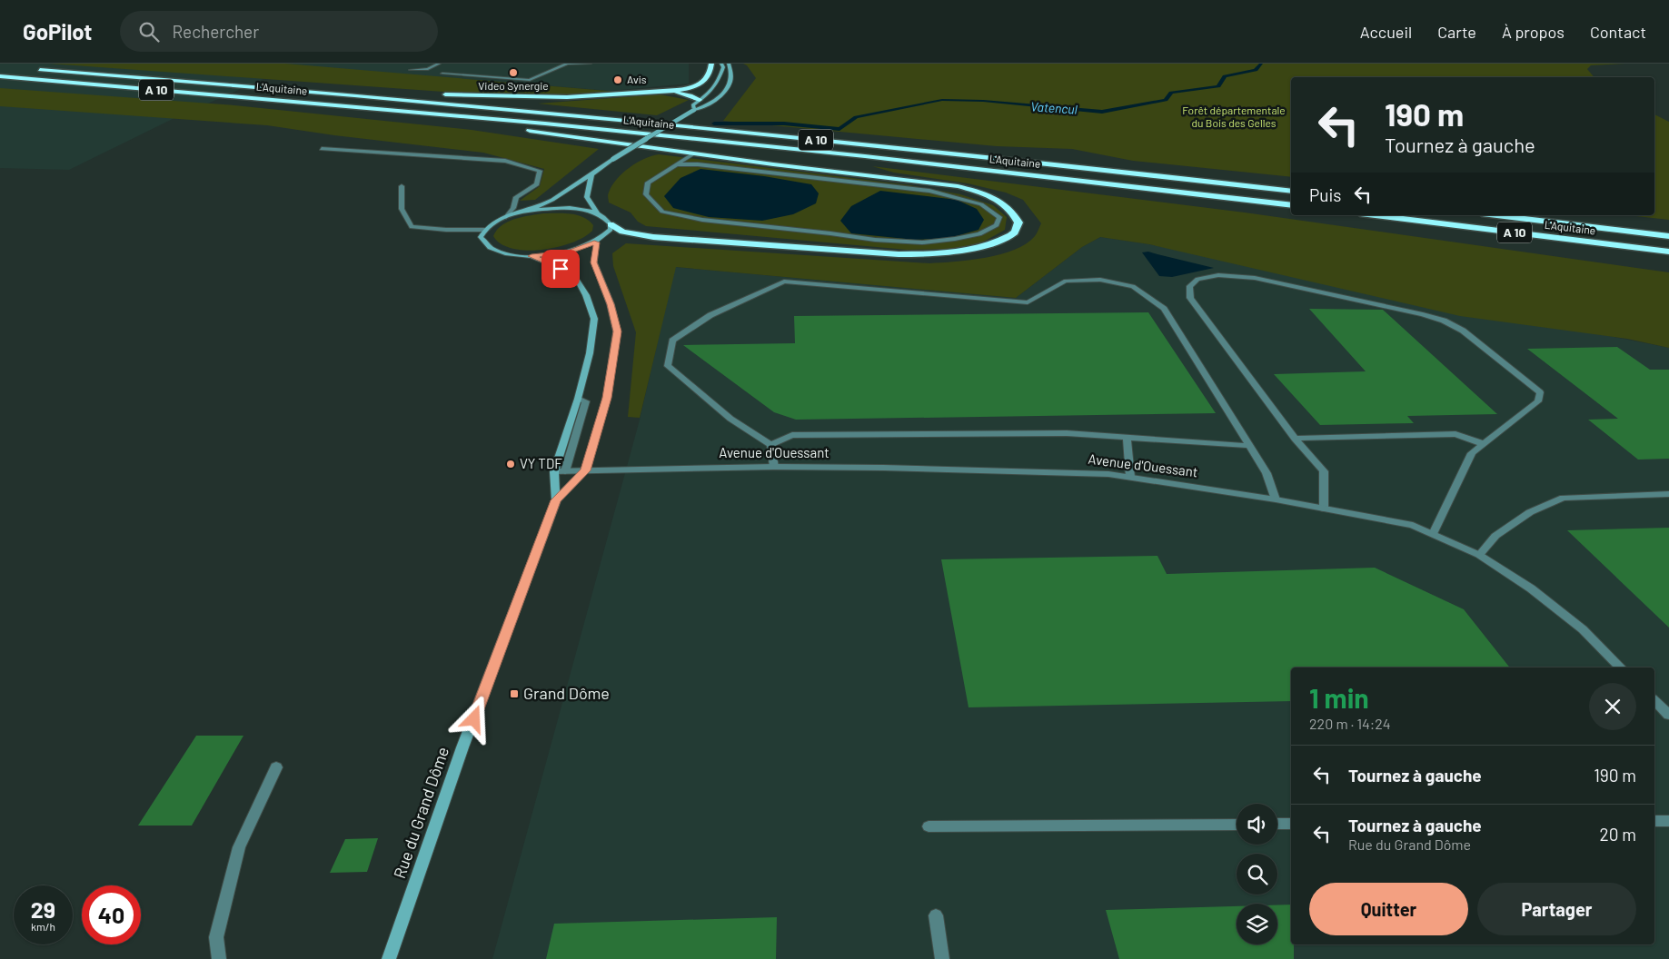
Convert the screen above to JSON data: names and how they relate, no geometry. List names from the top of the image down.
{
  "streets": {
    "highway": ["L'Aquitaine", "A 10"],
    "street": ["Avenue d'Ouessant", "Rue du Grand Dôme"]
  },
  "crossings": [
    ["Avenue d'Ouessant", "Rue du Grand Dôme"]
  ],
  "water": ["Vatencul"],
  "parks": ["Forêt départementale du Bois des Gelles"],
  "places": {
    "other": ["Video Synergie", "Avis", "VY TDF"],
    "transit": ["Grand Dôme"]
  },
  "page": {
    "header": "GoPilot",
    "search": "Rechercher",
    "nav": [
      "Accueil",
      "Carte",
      "À propos",
      "Contact"
    ],
    "turn": ["190 m", "Tournez à gauche"],
    "then": "Puis",
    "heading": ["1 min", "220 m · 14:24"],
    "list": [
      {
        "name": "Tournez à gauche",
        "value": "190 m"
      },
      {
        "name": "Tournez à gauche",
        "note": "Rue du Grand Dôme",
        "value": "20 m"
      }
    ],
    "buttons": ["Quitter", "Partager"],
    "speed": "29 km/h",
    "limit": "40"
  }
}
